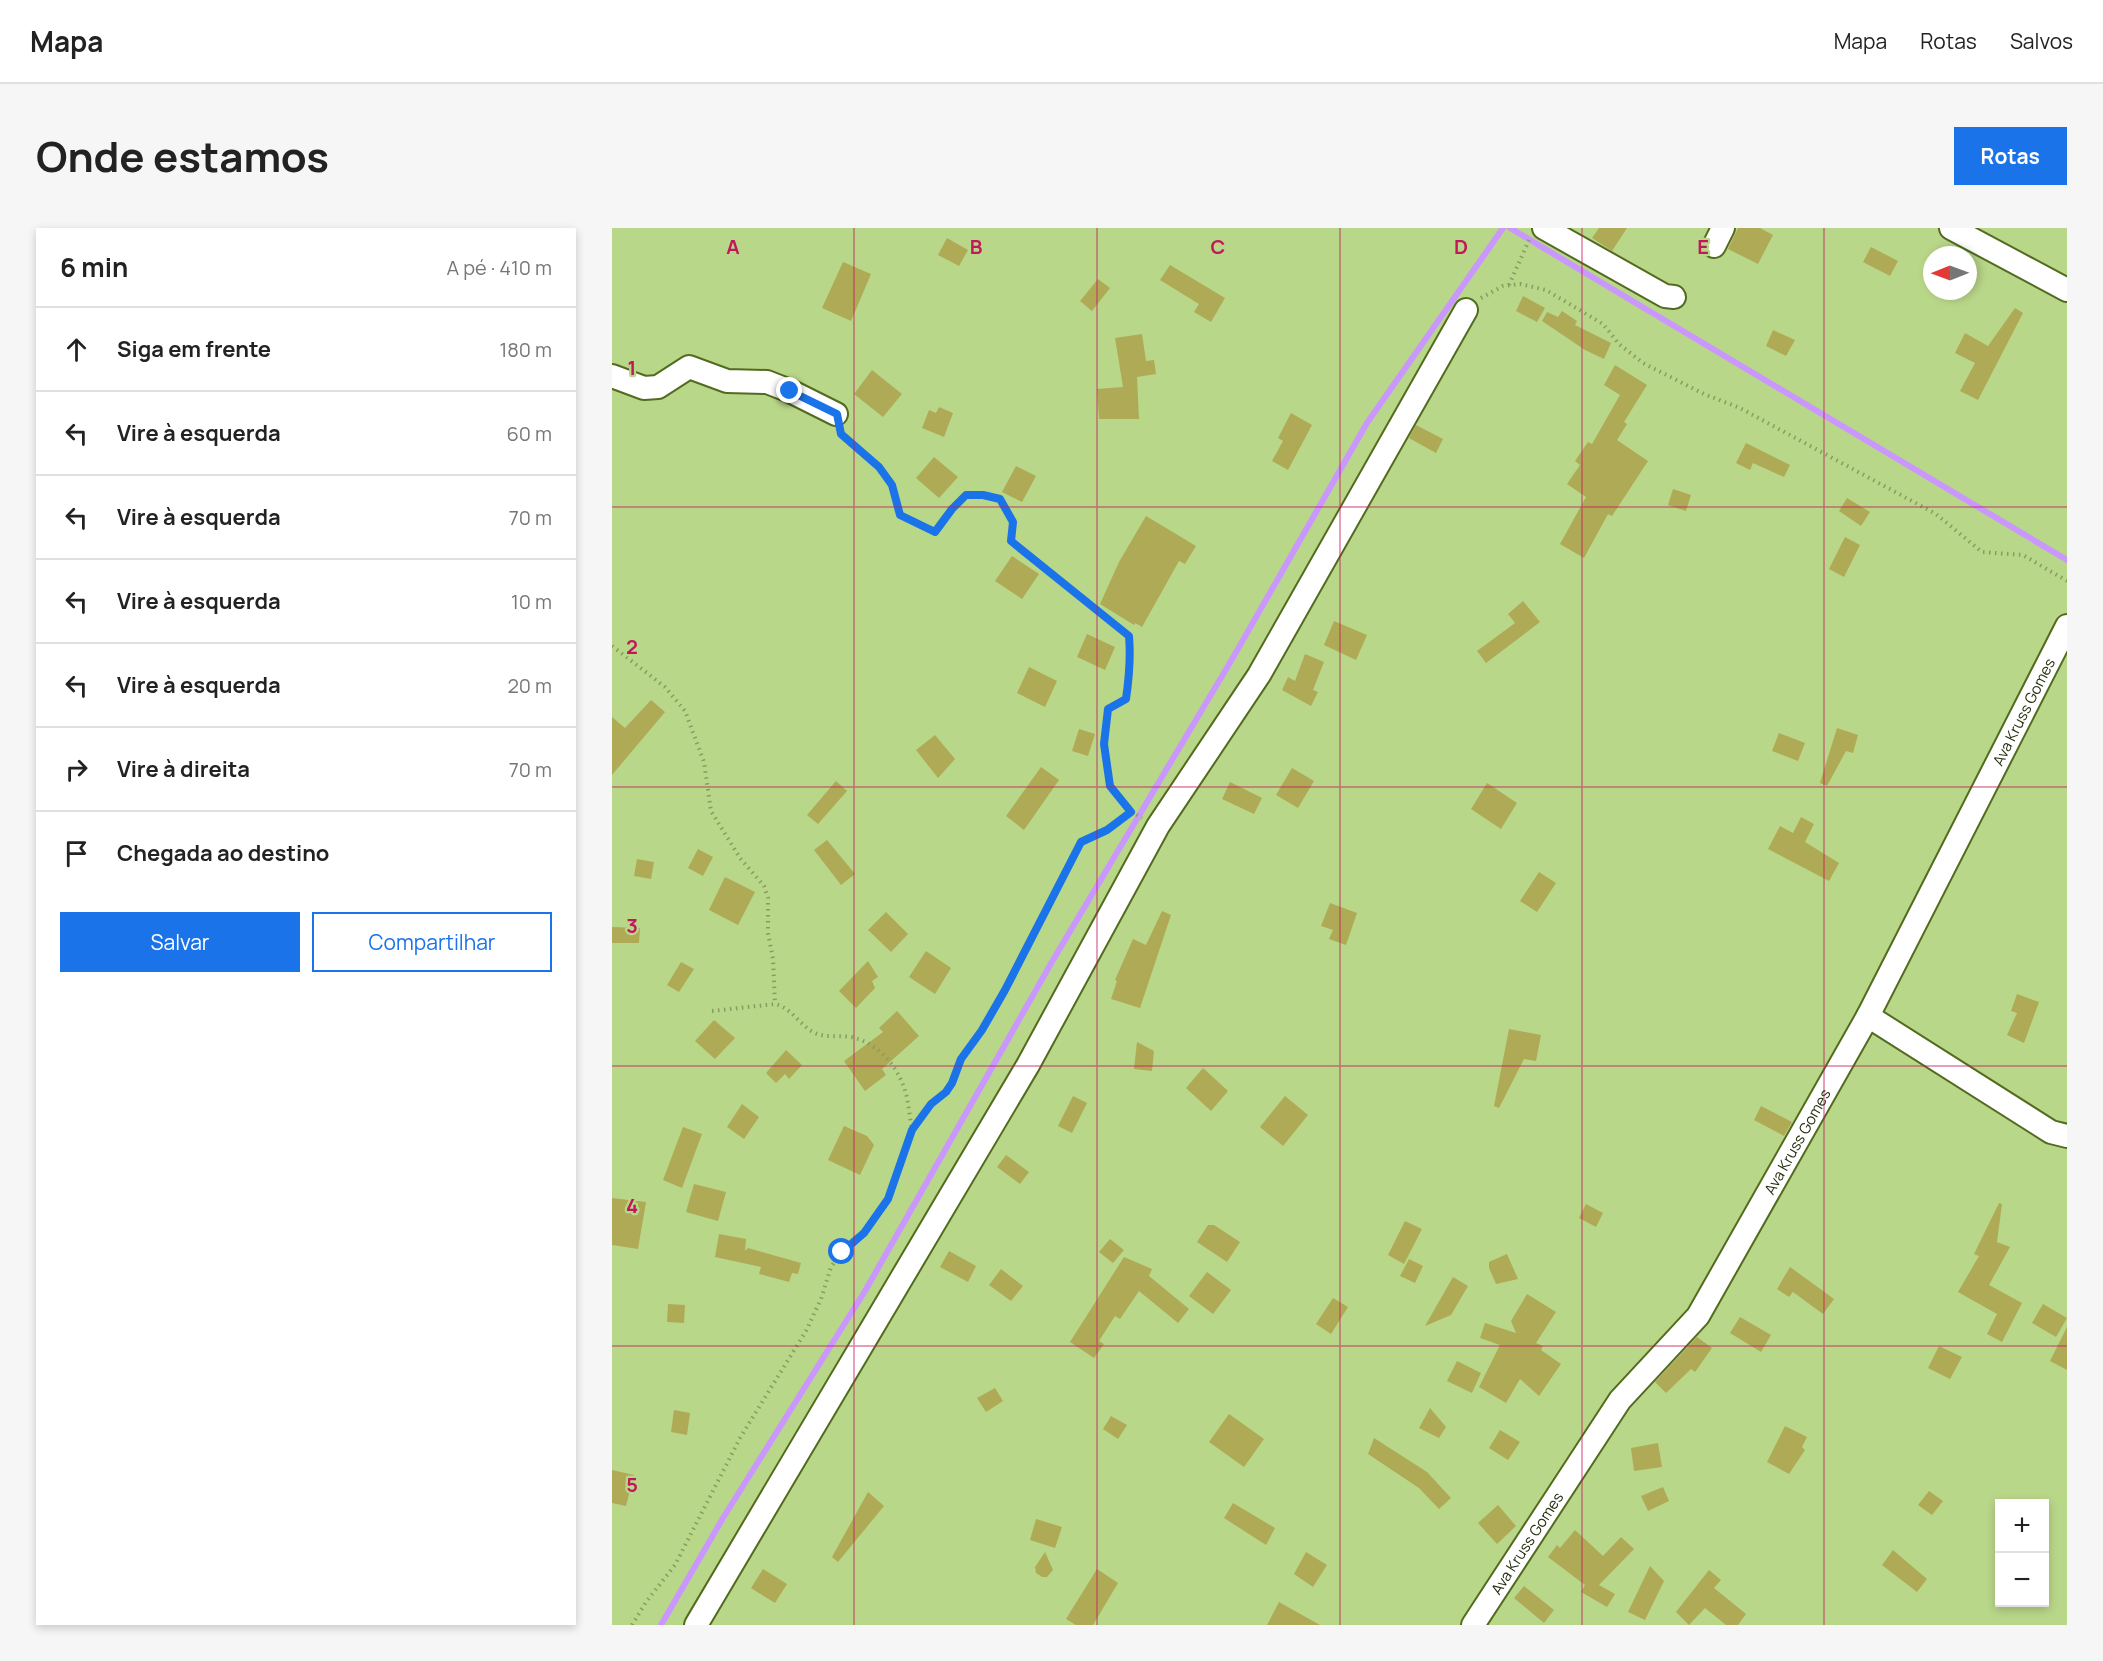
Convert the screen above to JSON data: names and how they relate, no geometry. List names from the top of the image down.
{
  "streets": {
    "street": ["Ava Kruss Gomes"]
  },
  "north": "left",
  "page": {
    "header": "Mapa",
    "nav": ["Mapa", "Rotas", "Salvos"],
    "title": "Onde estamos",
    "buttons": [
      "Rotas",
      ["Salvar", "Compartilhar"]
    ],
    "heading": ["6 min", "A pé · 410 m"],
    "list": [
      ["Siga em frente", "180 m"],
      ["Vire à esquerda", "60 m"],
      ["Vire à esquerda", "70 m"],
      ["Vire à esquerda", "10 m"],
      ["Vire à esquerda", "20 m"],
      ["Vire à direita", "70 m"],
      "Chegada ao destino"
    ],
    "map_buttons": ["+", "−"]
  },
  "grid": {
    "columns": [
      "A",
      "B",
      "C",
      "D",
      "E"
    ],
    "rows": [
      "1",
      "2",
      "3",
      "4",
      "5"
    ]
  }
}
